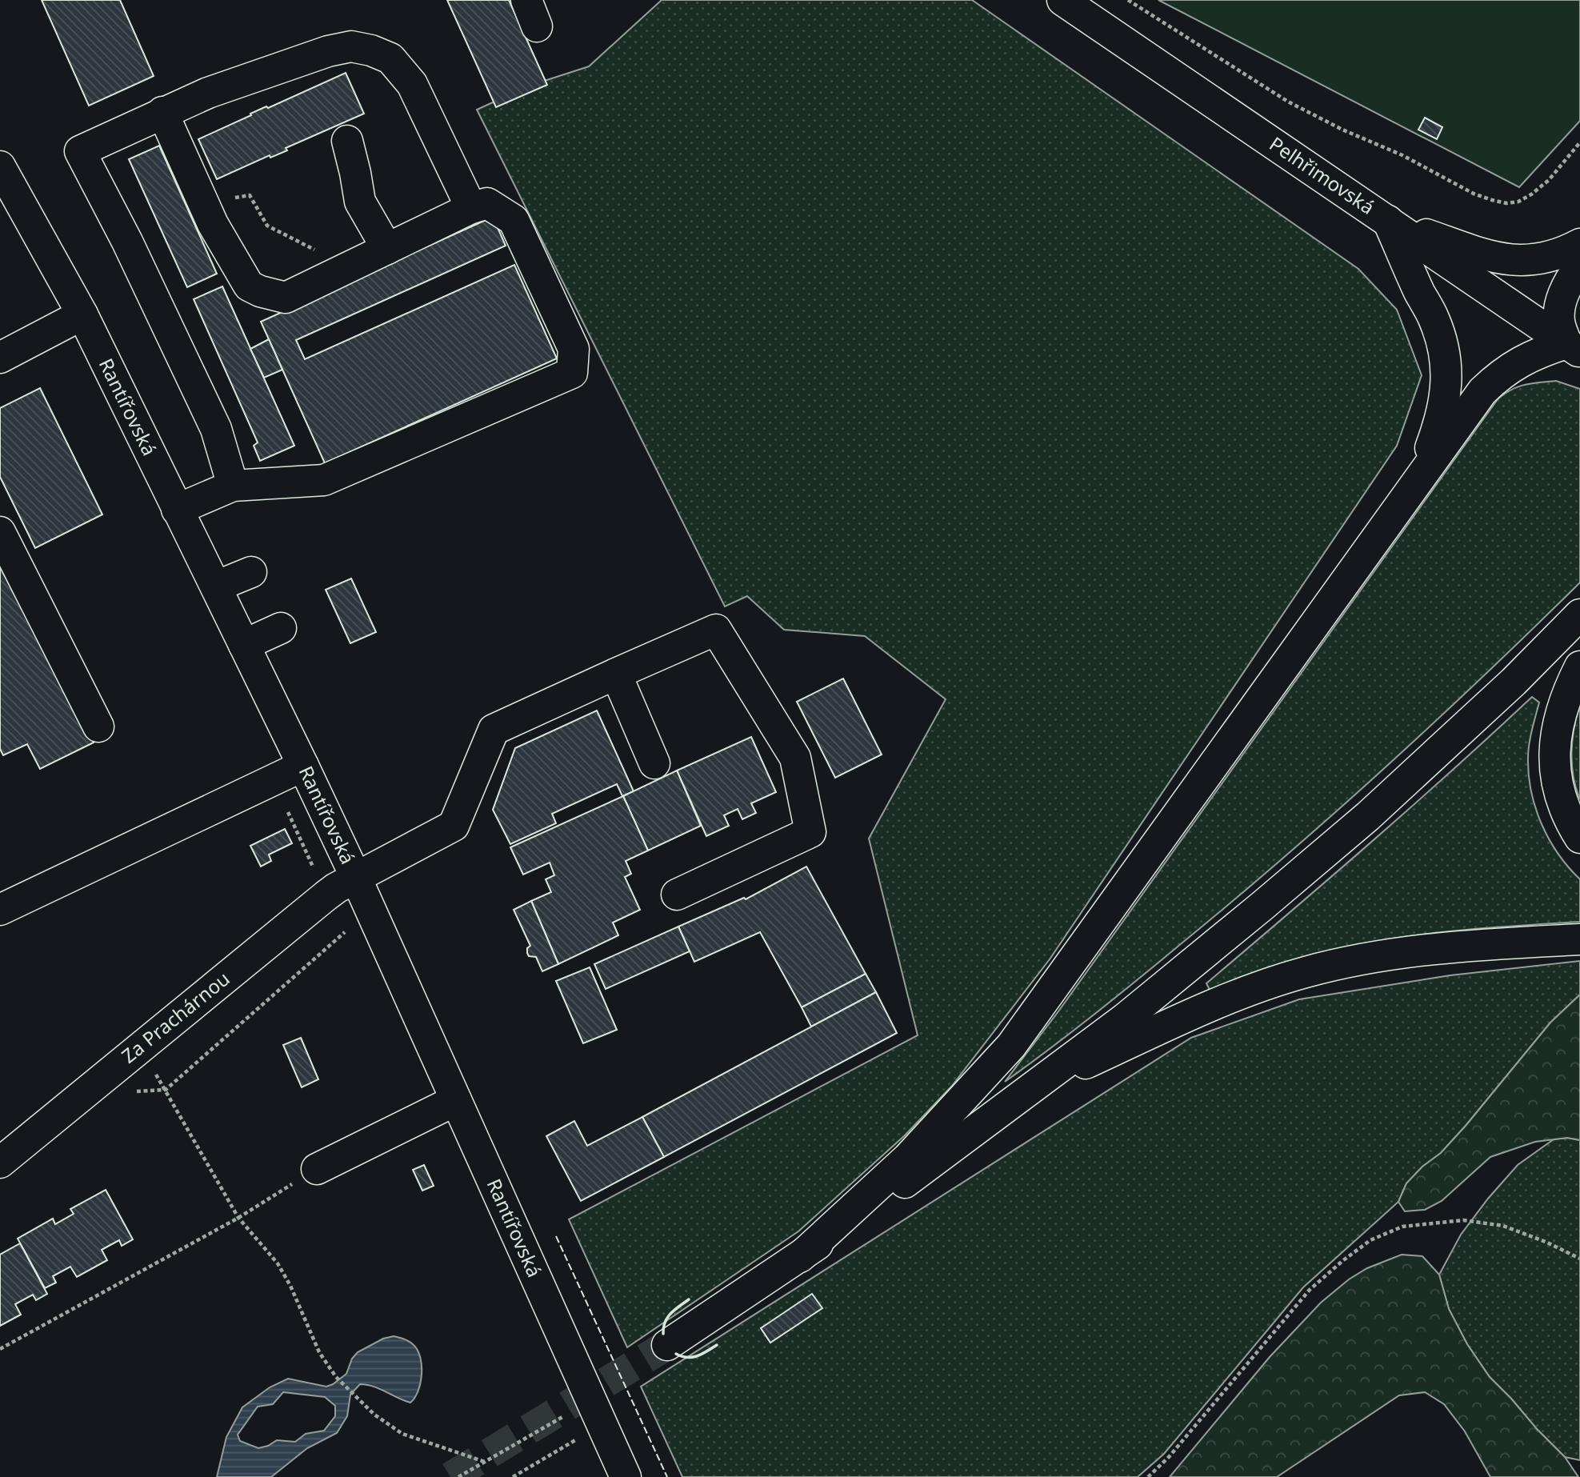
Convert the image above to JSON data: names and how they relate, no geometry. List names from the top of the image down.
{
  "streets": {
    "main road": ["Pelhřimovská", "Rantířovská", "Za Prachárnou"]
  },
  "crossings": [
    ["Rantířovská", "Za Prachárnou"]
  ]
}
